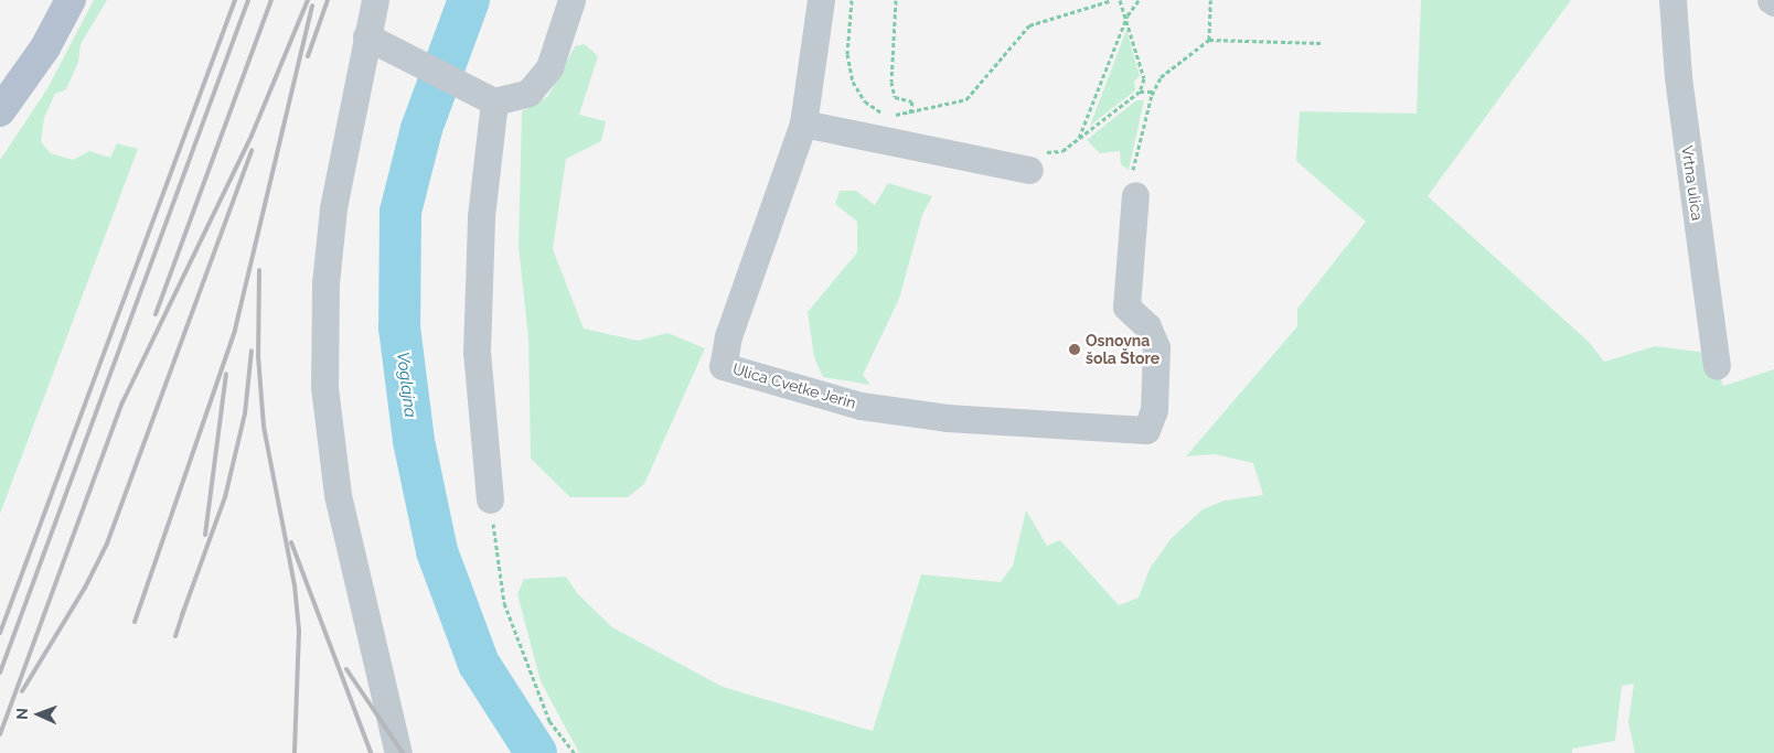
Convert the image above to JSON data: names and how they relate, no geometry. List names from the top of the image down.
{
  "streets": {
    "street": ["Vrtna ulica", "Ulica Cvetke Jerin"]
  },
  "water": ["Voglajna"],
  "places": ["Osnovna šola Štore"],
  "north": "left"
}
